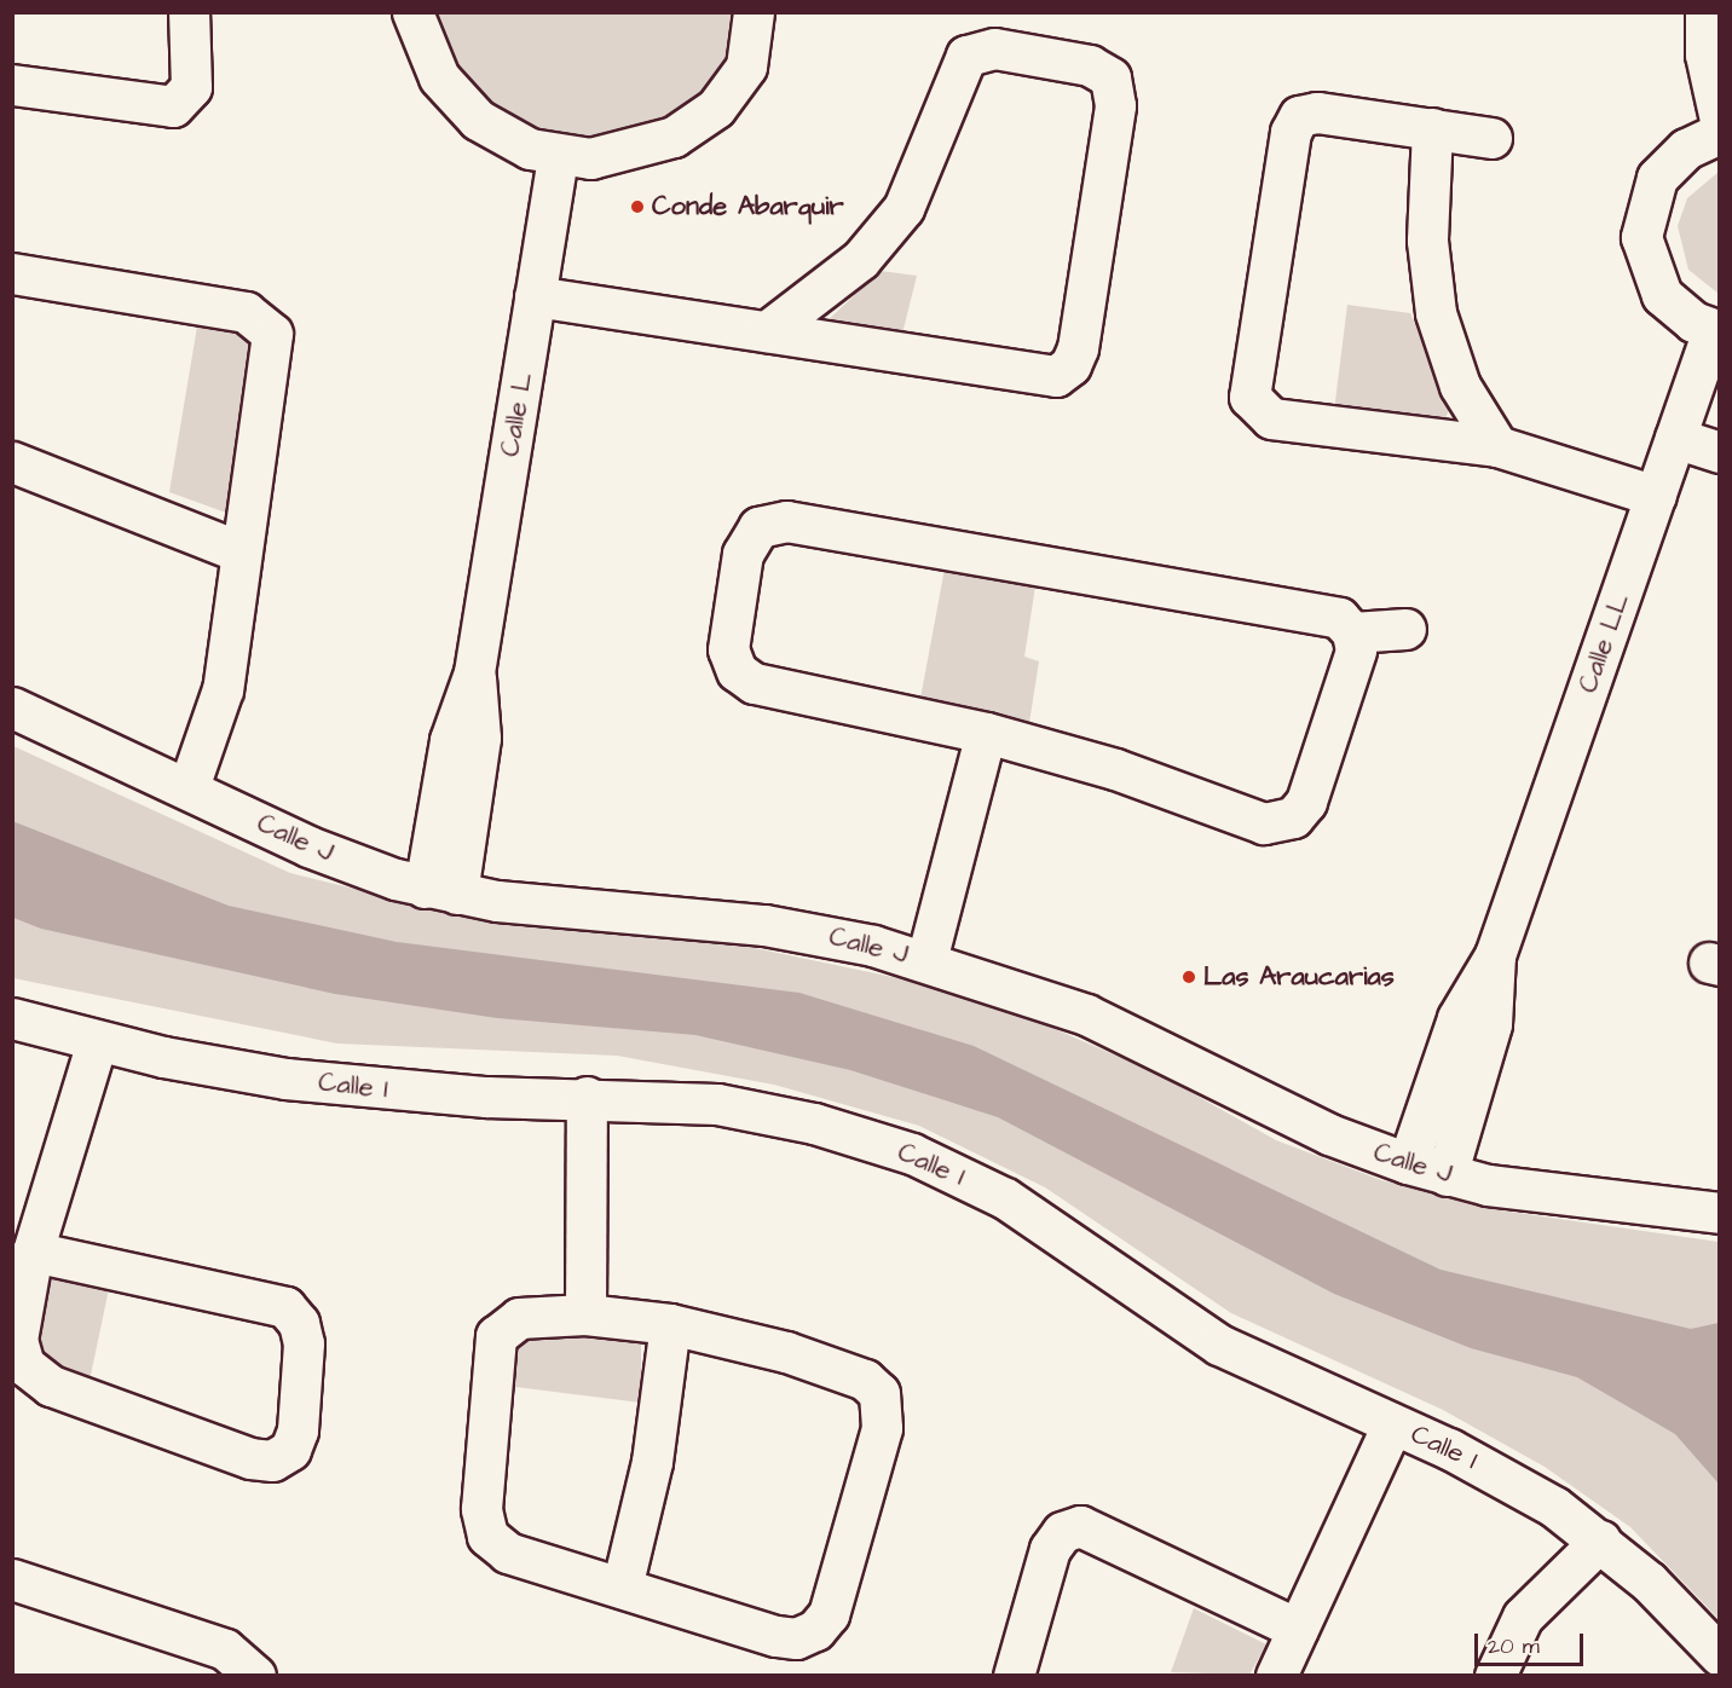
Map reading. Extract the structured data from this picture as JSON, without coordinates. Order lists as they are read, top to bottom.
{
  "streets": {
    "street": [
      "Calle L",
      "Calle LL",
      "Calle J",
      "Calle I"
    ]
  },
  "crossings": [
    ["Calle L", "Calle J"],
    ["Calle LL", "Calle J"]
  ],
  "places": ["Conde Abarquir", "Las Araucarias"],
  "scale_bar": "20 m"
}
